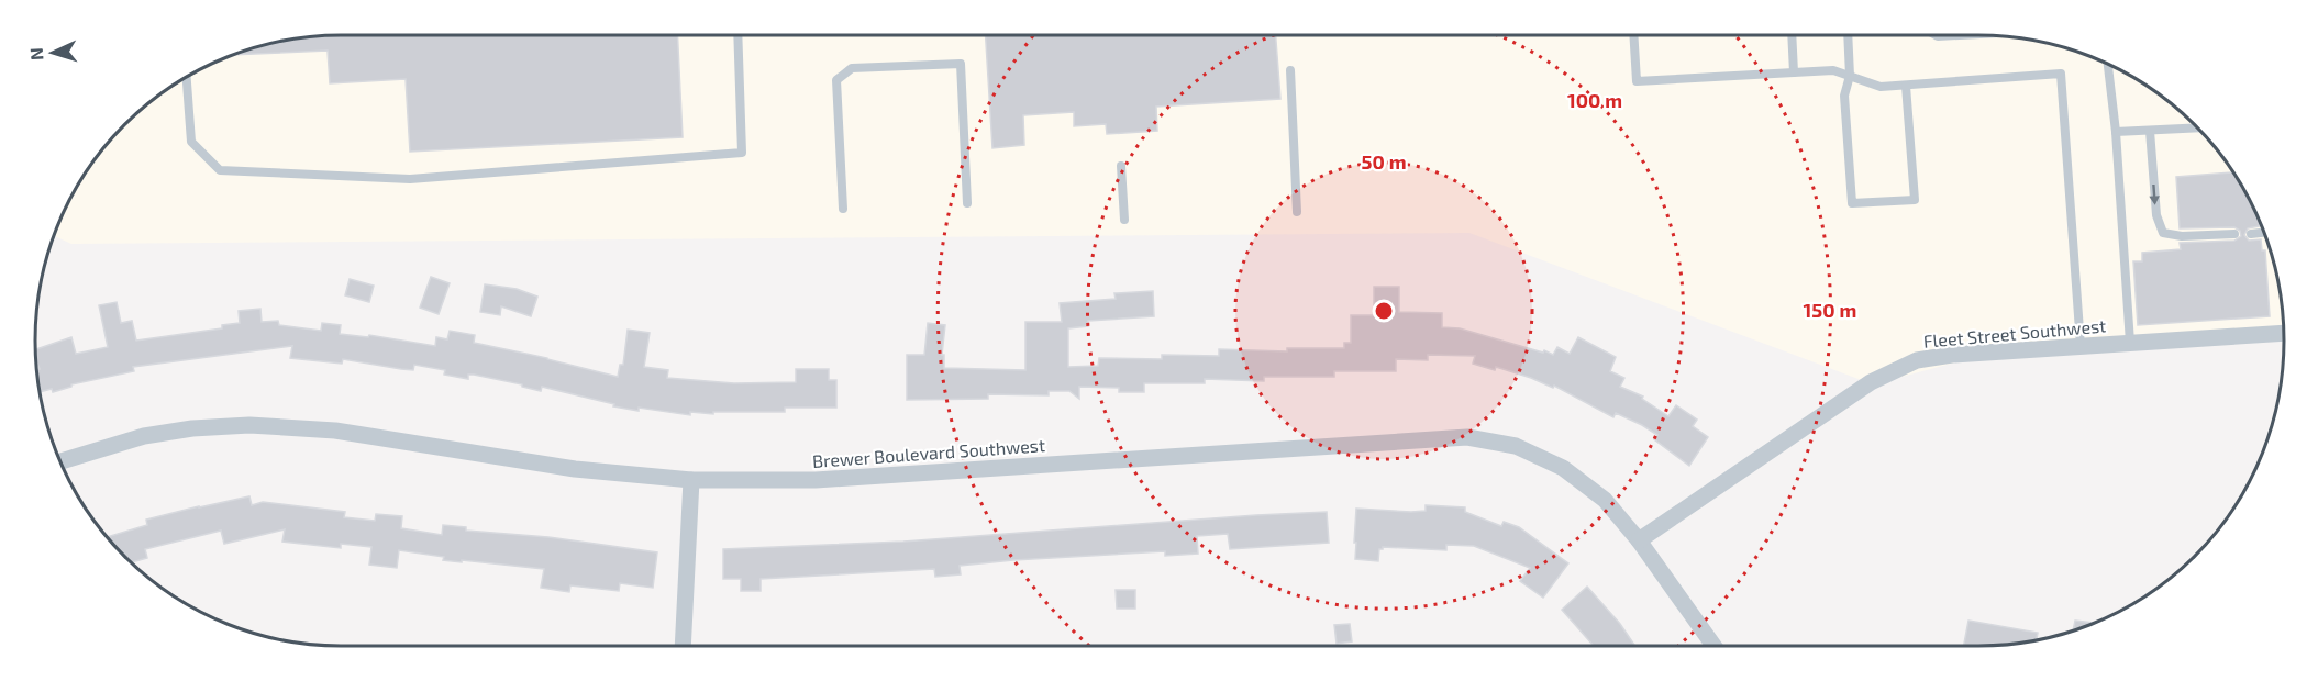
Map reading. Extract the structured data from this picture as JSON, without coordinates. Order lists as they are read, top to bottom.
{
  "streets": {
    "street": ["Fleet Street Southwest", "Brewer Boulevard Southwest"]
  },
  "crossings": [
    ["Fleet Street Southwest", "Brewer Boulevard Southwest"]
  ],
  "north": "left",
  "rings": ["100 m", "50 m", "150 m"]
}
